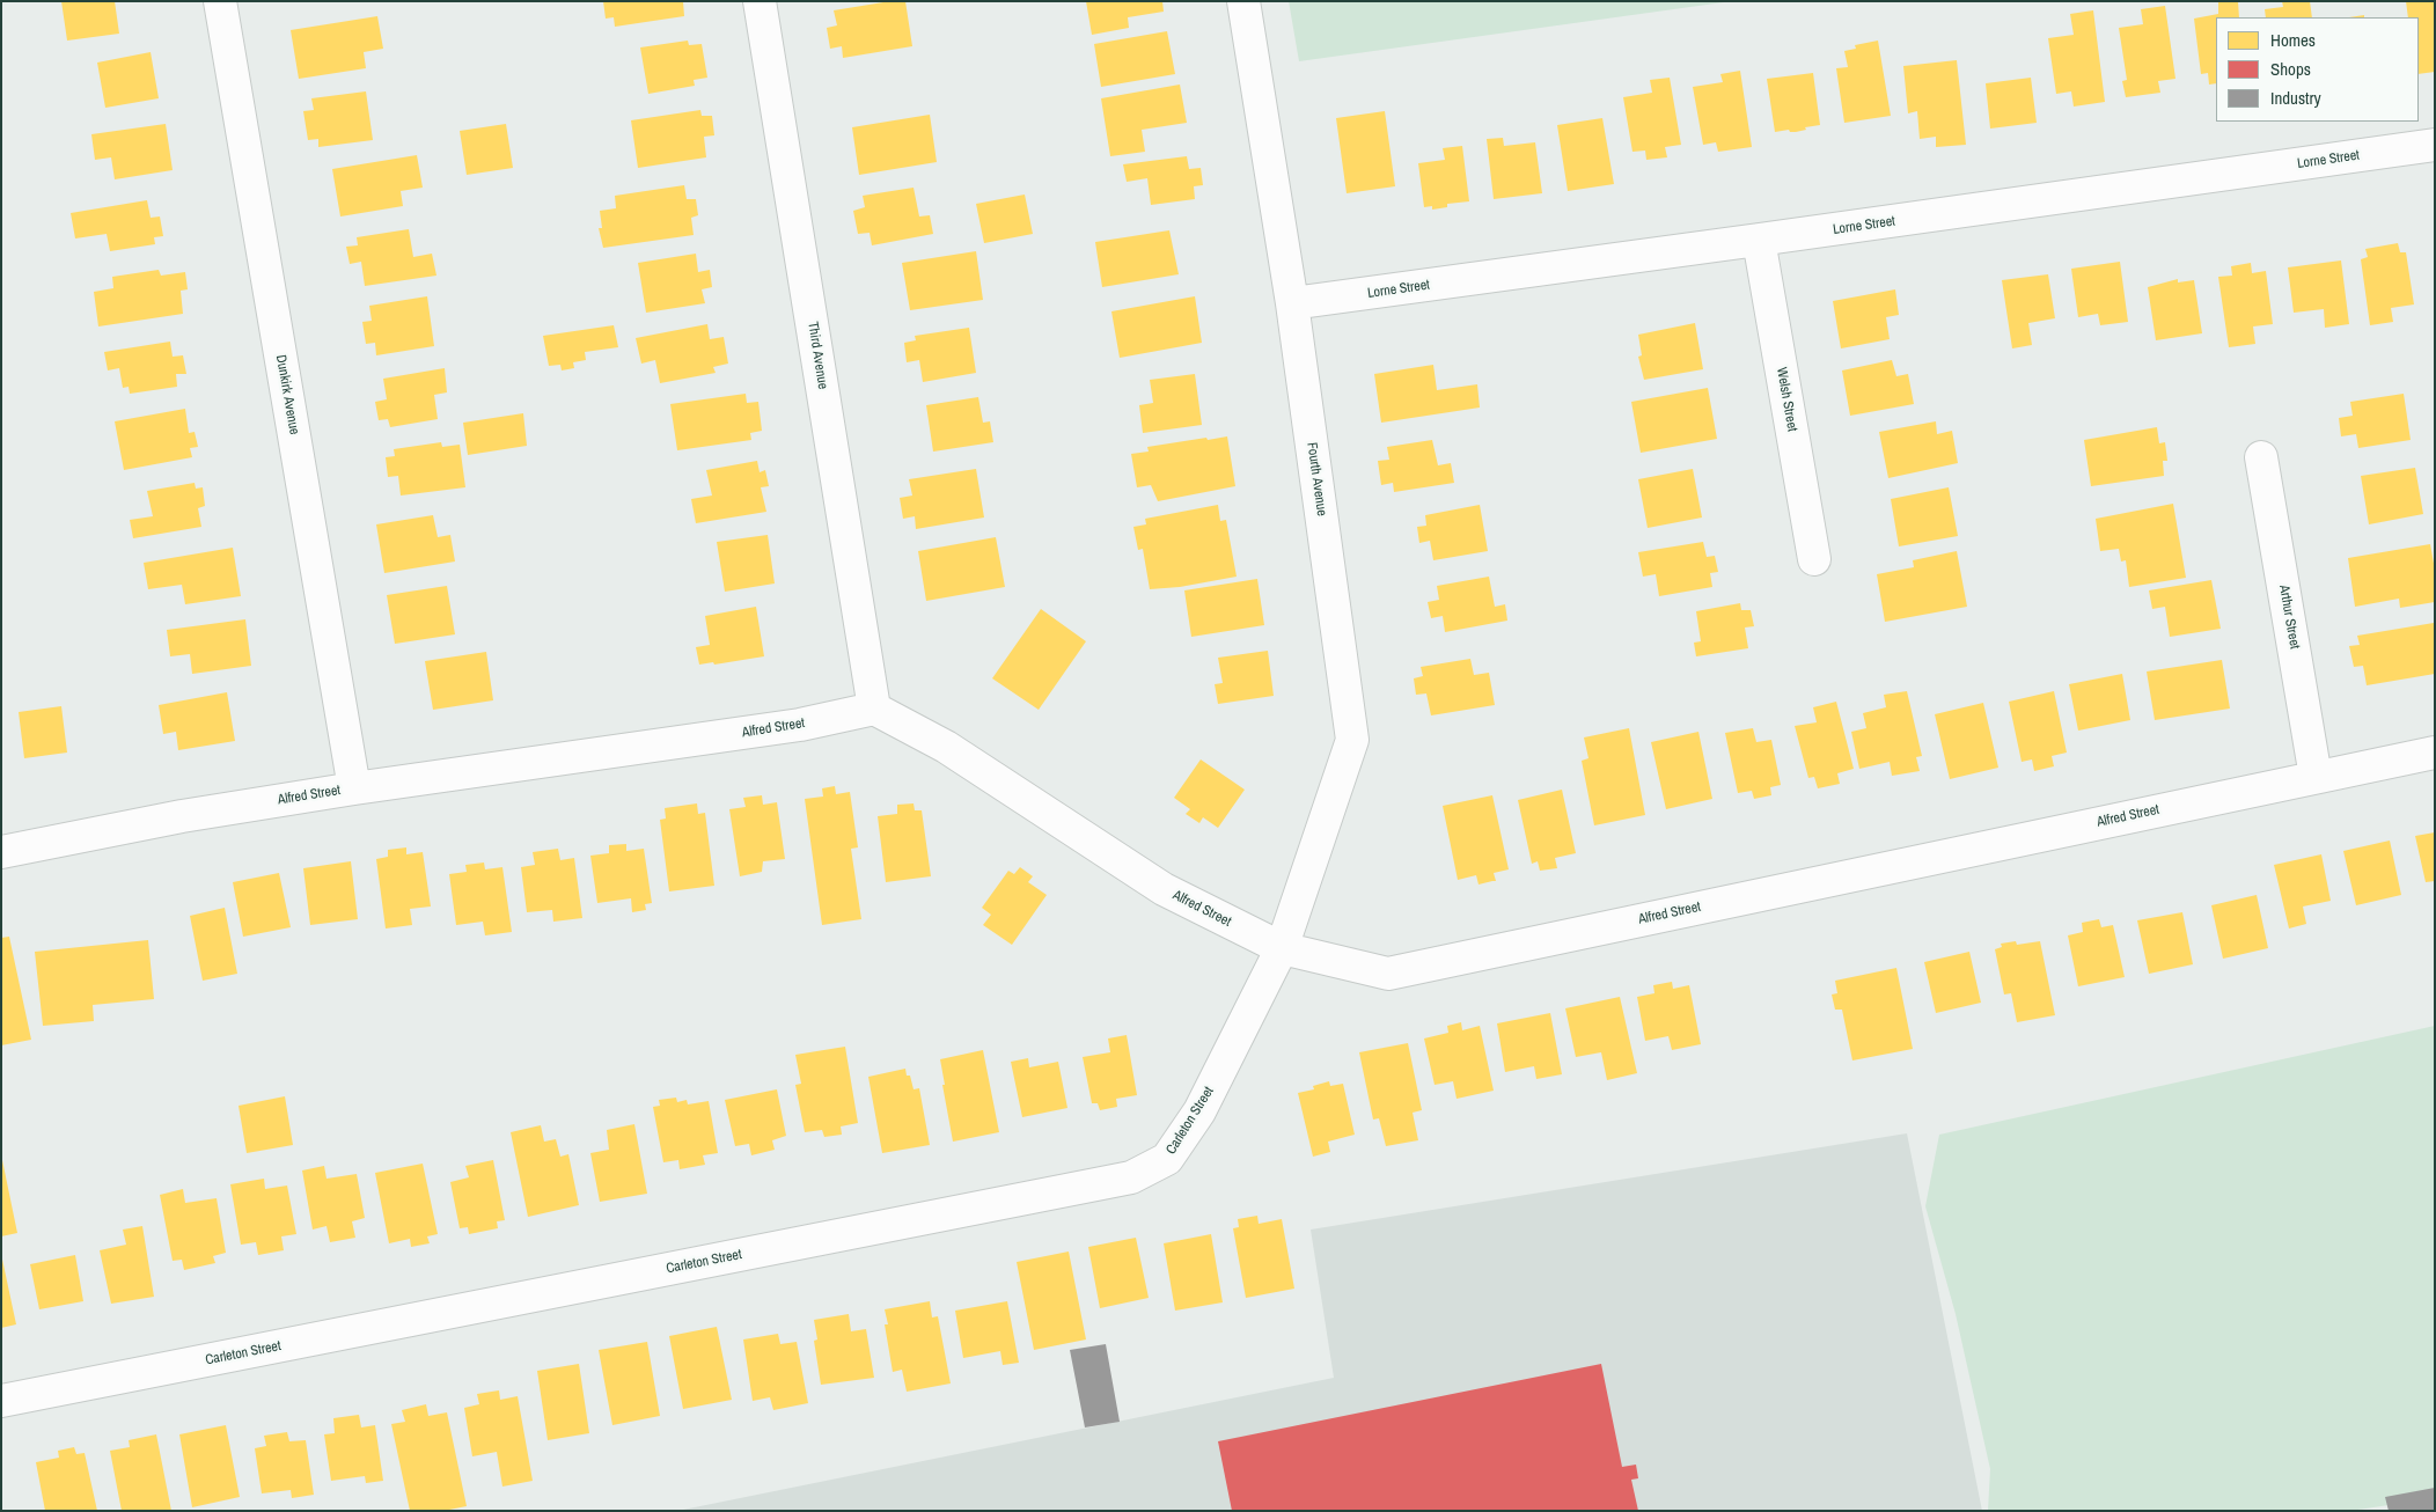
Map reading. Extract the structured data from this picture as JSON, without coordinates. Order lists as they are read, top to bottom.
{
  "streets": {
    "street": [
      "Lorne Street",
      "Third Avenue",
      "Dunkirk Avenue",
      "Welsh Street",
      "Fourth Avenue",
      "Arthur Street",
      "Alfred Street",
      "Carleton Street"
    ]
  },
  "crossings": [
    ["Lorne Street", "Welsh Street"],
    ["Lorne Street", "Fourth Avenue"],
    ["Third Avenue", "Alfred Street"],
    ["Dunkirk Avenue", "Alfred Street"],
    ["Fourth Avenue", "Alfred Street"],
    ["Fourth Avenue", "Carleton Street"],
    ["Arthur Street", "Alfred Street"],
    ["Alfred Street", "Carleton Street"]
  ],
  "legend": ["Homes", "Shops", "Industry"]
}
